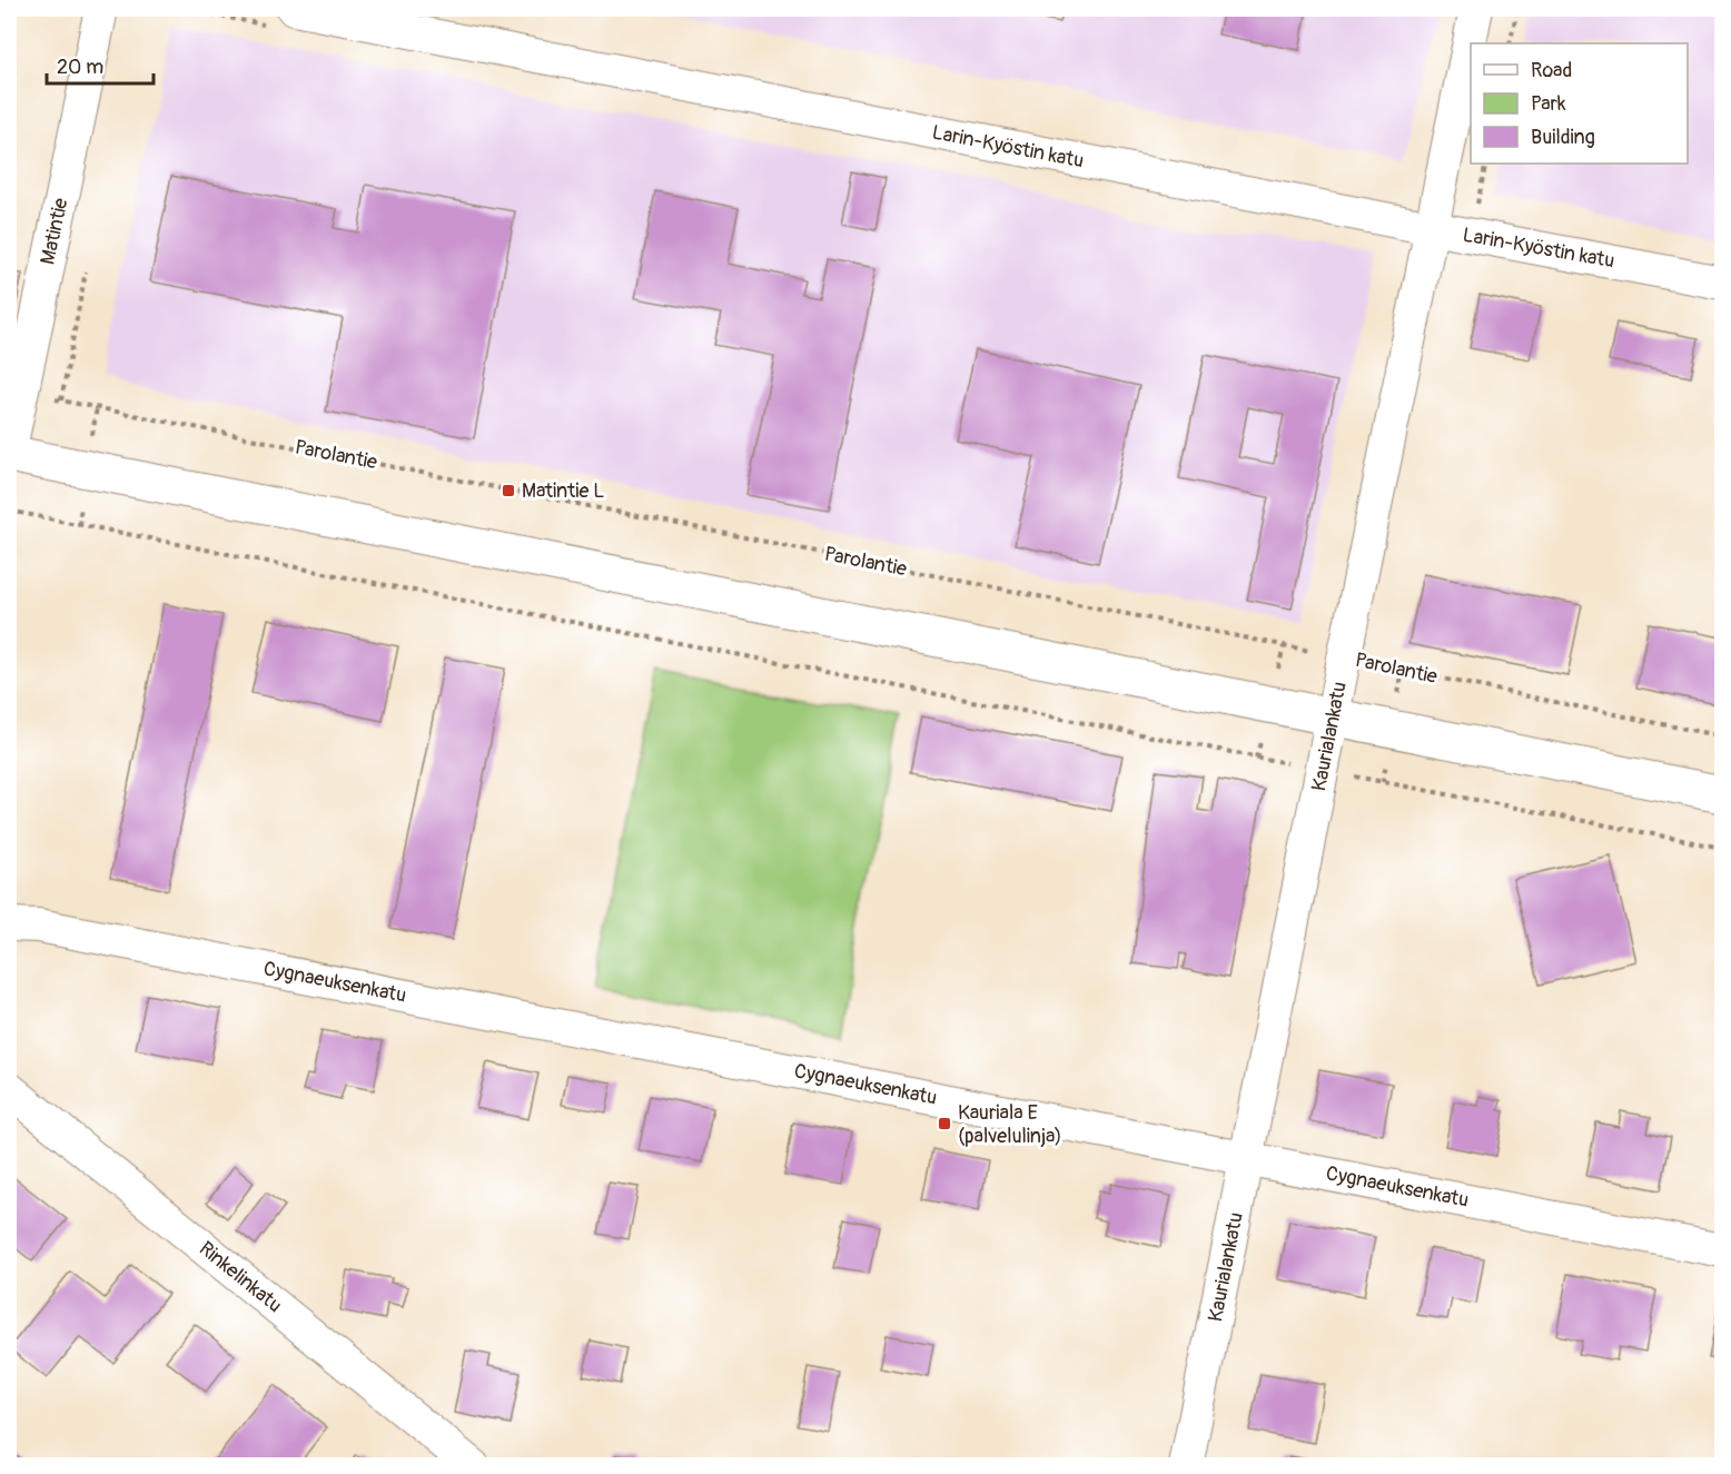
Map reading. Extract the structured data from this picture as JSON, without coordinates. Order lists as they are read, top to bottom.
{
  "streets": {
    "street": [
      "Larin-Kyöstin katu",
      "Matintie",
      "Kaurialankatu",
      "Cygnaeuksenkatu",
      "Rinkelinkatu"
    ],
    "path": ["Parolantie"]
  },
  "crossings": [
    ["Larin-Kyöstin katu", "Kaurialankatu"],
    ["Matintie", "Parolantie"],
    ["Parolantie", "Kaurialankatu"],
    ["Kaurialankatu", "Cygnaeuksenkatu"]
  ],
  "places": {
    "transit": ["Matintie L", "Kauriala E (palvelulinja)"]
  },
  "legend": ["Road", "Park", "Building"],
  "scale_bar": "20 m"
}
